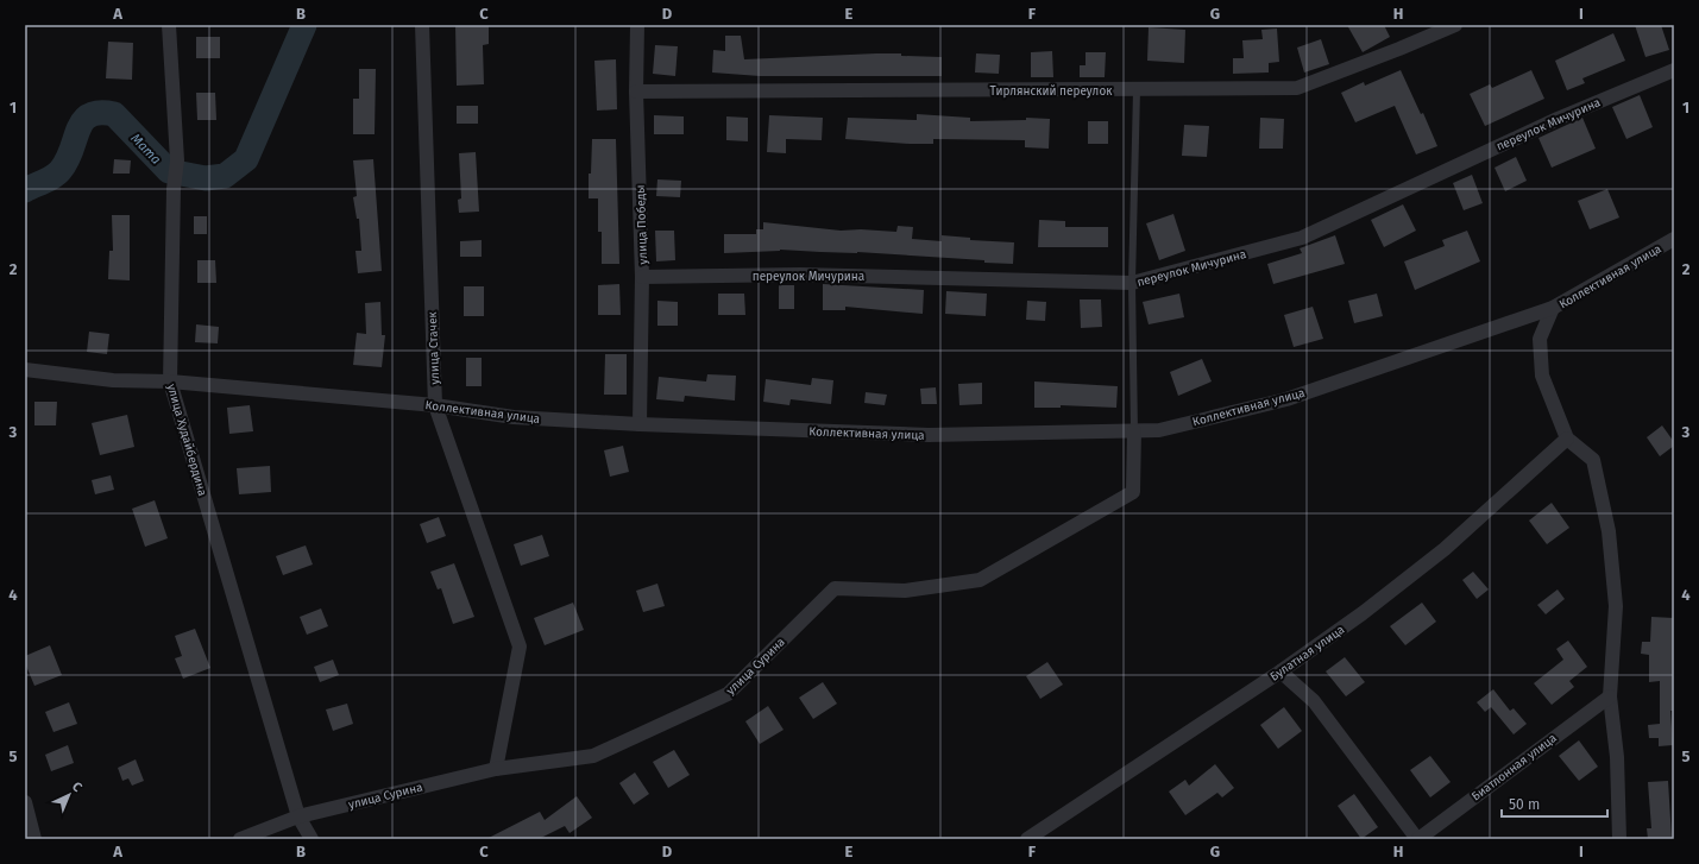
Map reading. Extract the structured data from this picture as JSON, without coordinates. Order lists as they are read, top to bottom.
{
  "streets": {
    "street": [
      "Тирлянский переулок",
      "переулок Мичурина",
      "улица Победы",
      "Коллективная улица",
      "улица Стачек",
      "улица Худайбердина",
      "Булатная улица",
      "улица Сурина",
      "Биатлонная улица"
    ]
  },
  "crossings": [
    ["Тирлянский переулок", "улица Победы"],
    ["переулок Мичурина", "улица Победы"],
    ["улица Победы", "Коллективная улица"],
    ["Коллективная улица", "улица Стачек"],
    ["Коллективная улица", "улица Худайбердина"],
    ["Коллективная улица", "улица Сурина"],
    ["улица Стачек", "улица Сурина"],
    ["улица Худайбердина", "улица Сурина"]
  ],
  "water": ["Мата"],
  "scale_bar": "50 m",
  "north": "top right",
  "grid": {
    "columns": [
      "A",
      "B",
      "C",
      "D",
      "E",
      "F",
      "G",
      "H",
      "I"
    ],
    "rows": [
      "1",
      "2",
      "3",
      "4",
      "5"
    ]
  }
}
